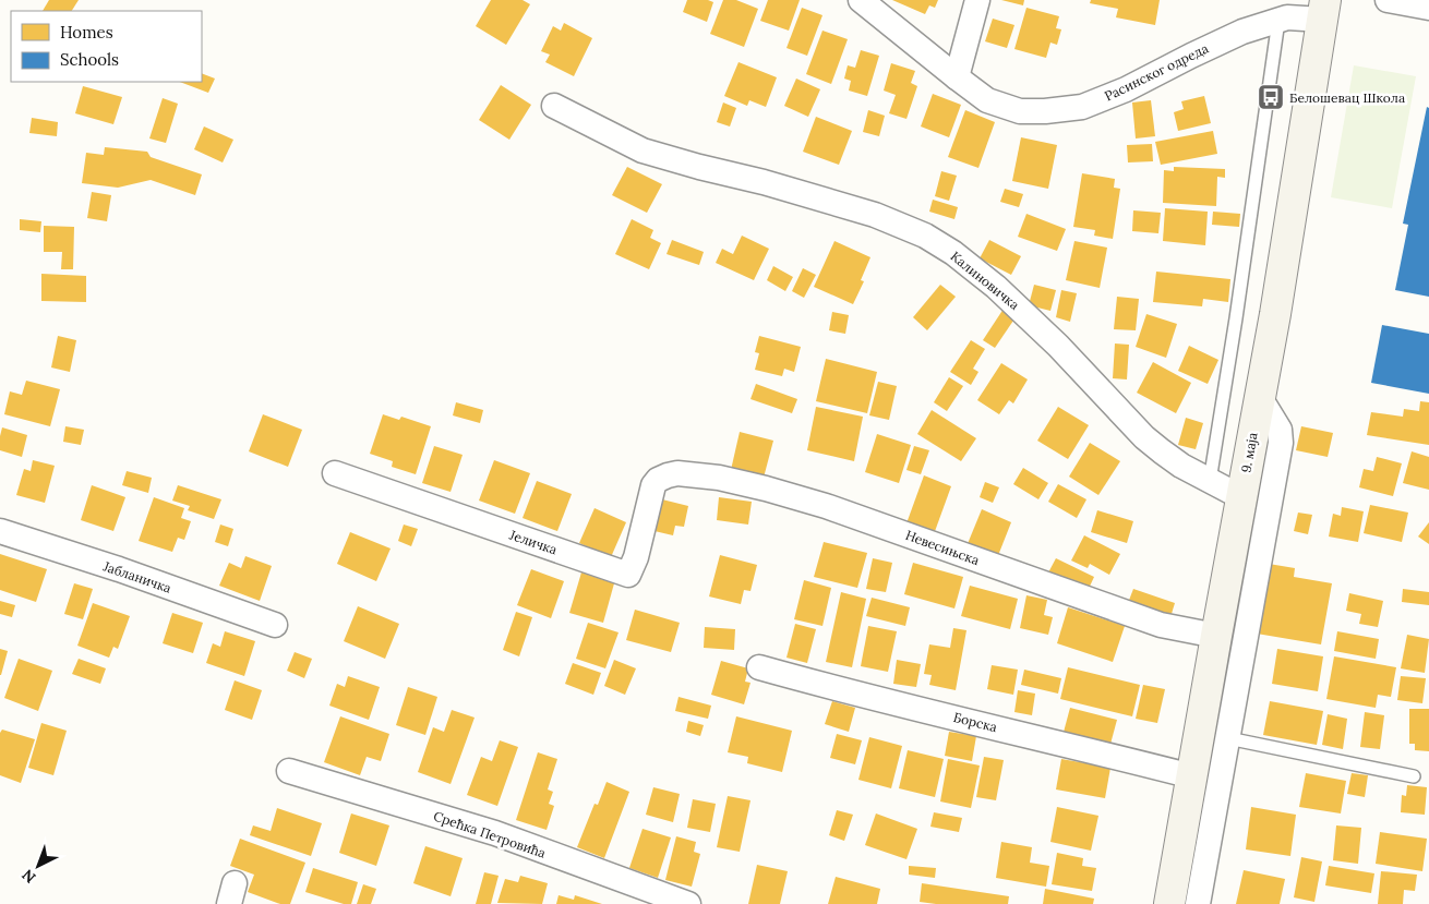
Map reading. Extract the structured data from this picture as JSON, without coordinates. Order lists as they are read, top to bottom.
{
  "streets": {
    "main road": ["9. маја"],
    "street": [
      "Расинског одреда",
      "Калиновичка",
      "Јеличка",
      "Невесињска",
      "Јабланичка",
      "Борска",
      "Срећка Петровића"
    ]
  },
  "crossings": [
    ["Расинског одреда", "9. маја"],
    ["Калиновичка", "9. маја"],
    ["9. маја", "Невесињска"],
    ["9. маја", "Борска"],
    ["Јеличка", "Невесињска"]
  ],
  "places": {
    "bus stop": ["Белошевац Школа"]
  },
  "legend": ["Homes", "Schools"],
  "north": "bottom left"
}
